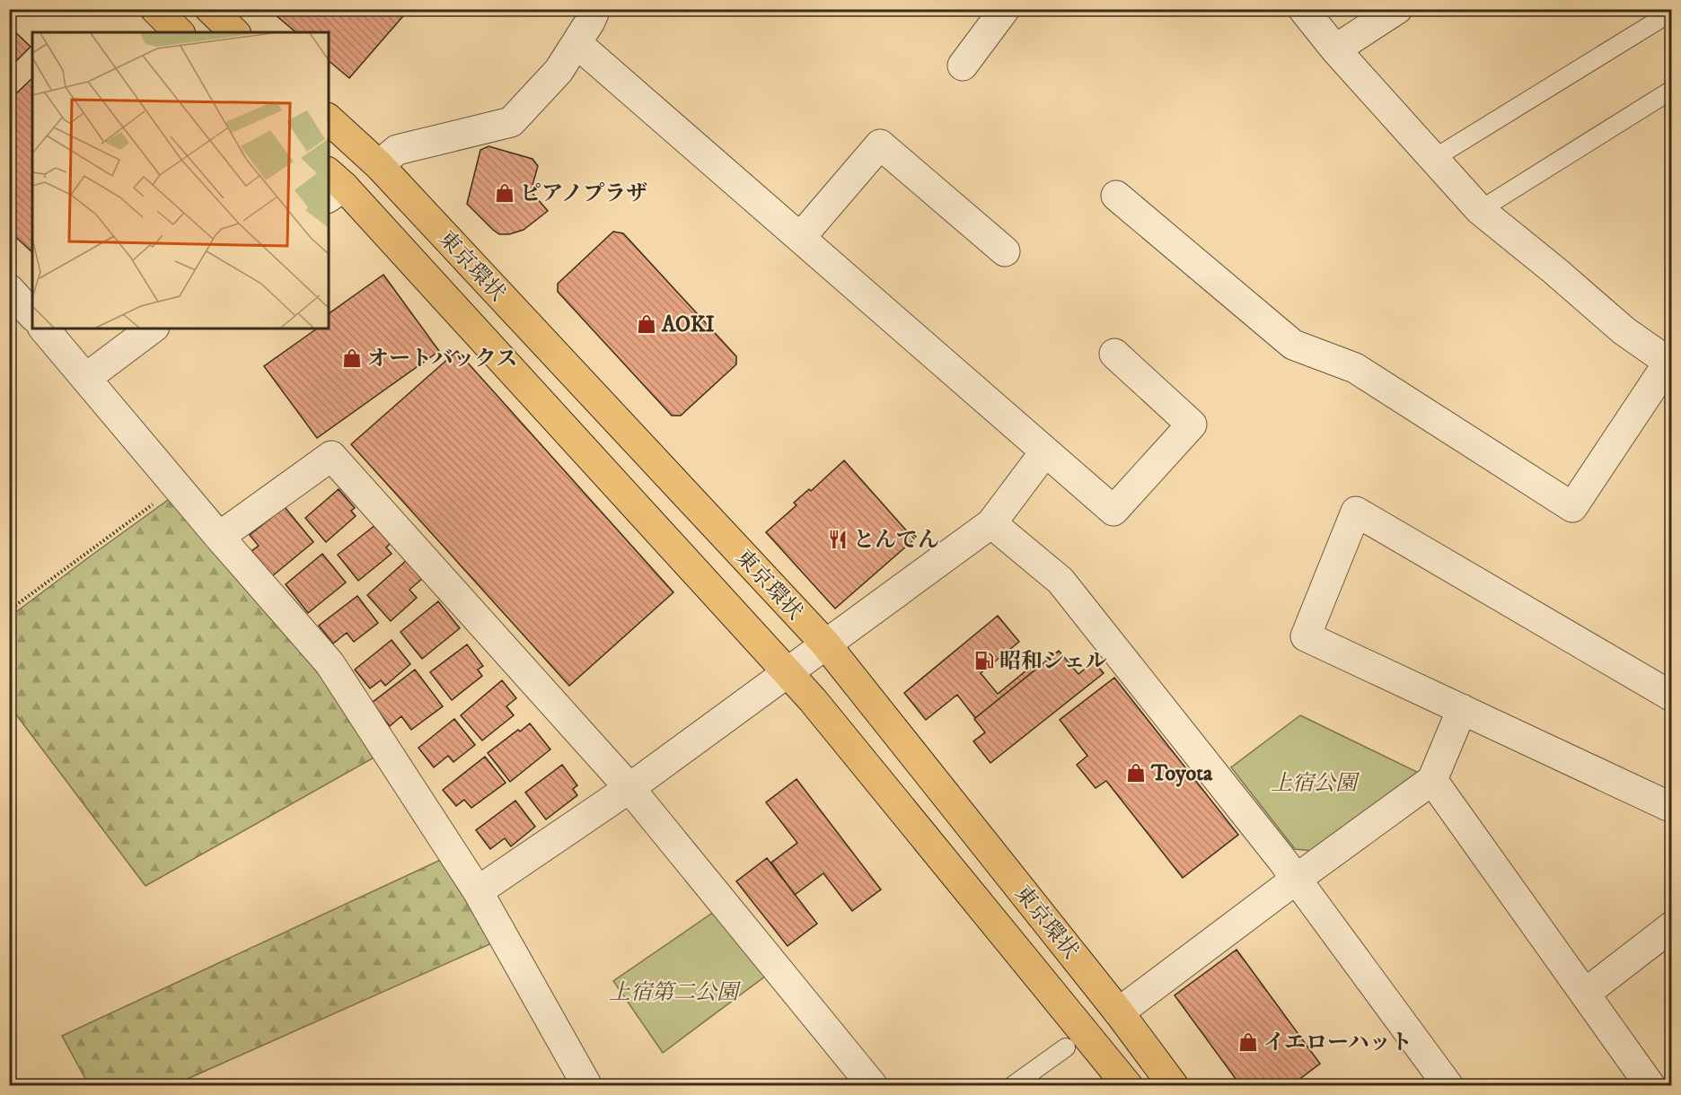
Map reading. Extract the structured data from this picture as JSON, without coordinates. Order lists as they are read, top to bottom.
{
  "streets": {
    "highway": ["東京環状"]
  },
  "parks": ["上宿公園", "上宿第二公園"],
  "places": {
    "shop": [
      "ピアノプラザ",
      "AOKI",
      "オートバックス",
      "Toyota",
      "イエローハット"
    ],
    "restaurant": ["とんでん"],
    "fuel station": ["昭和シェル"]
  }
}
